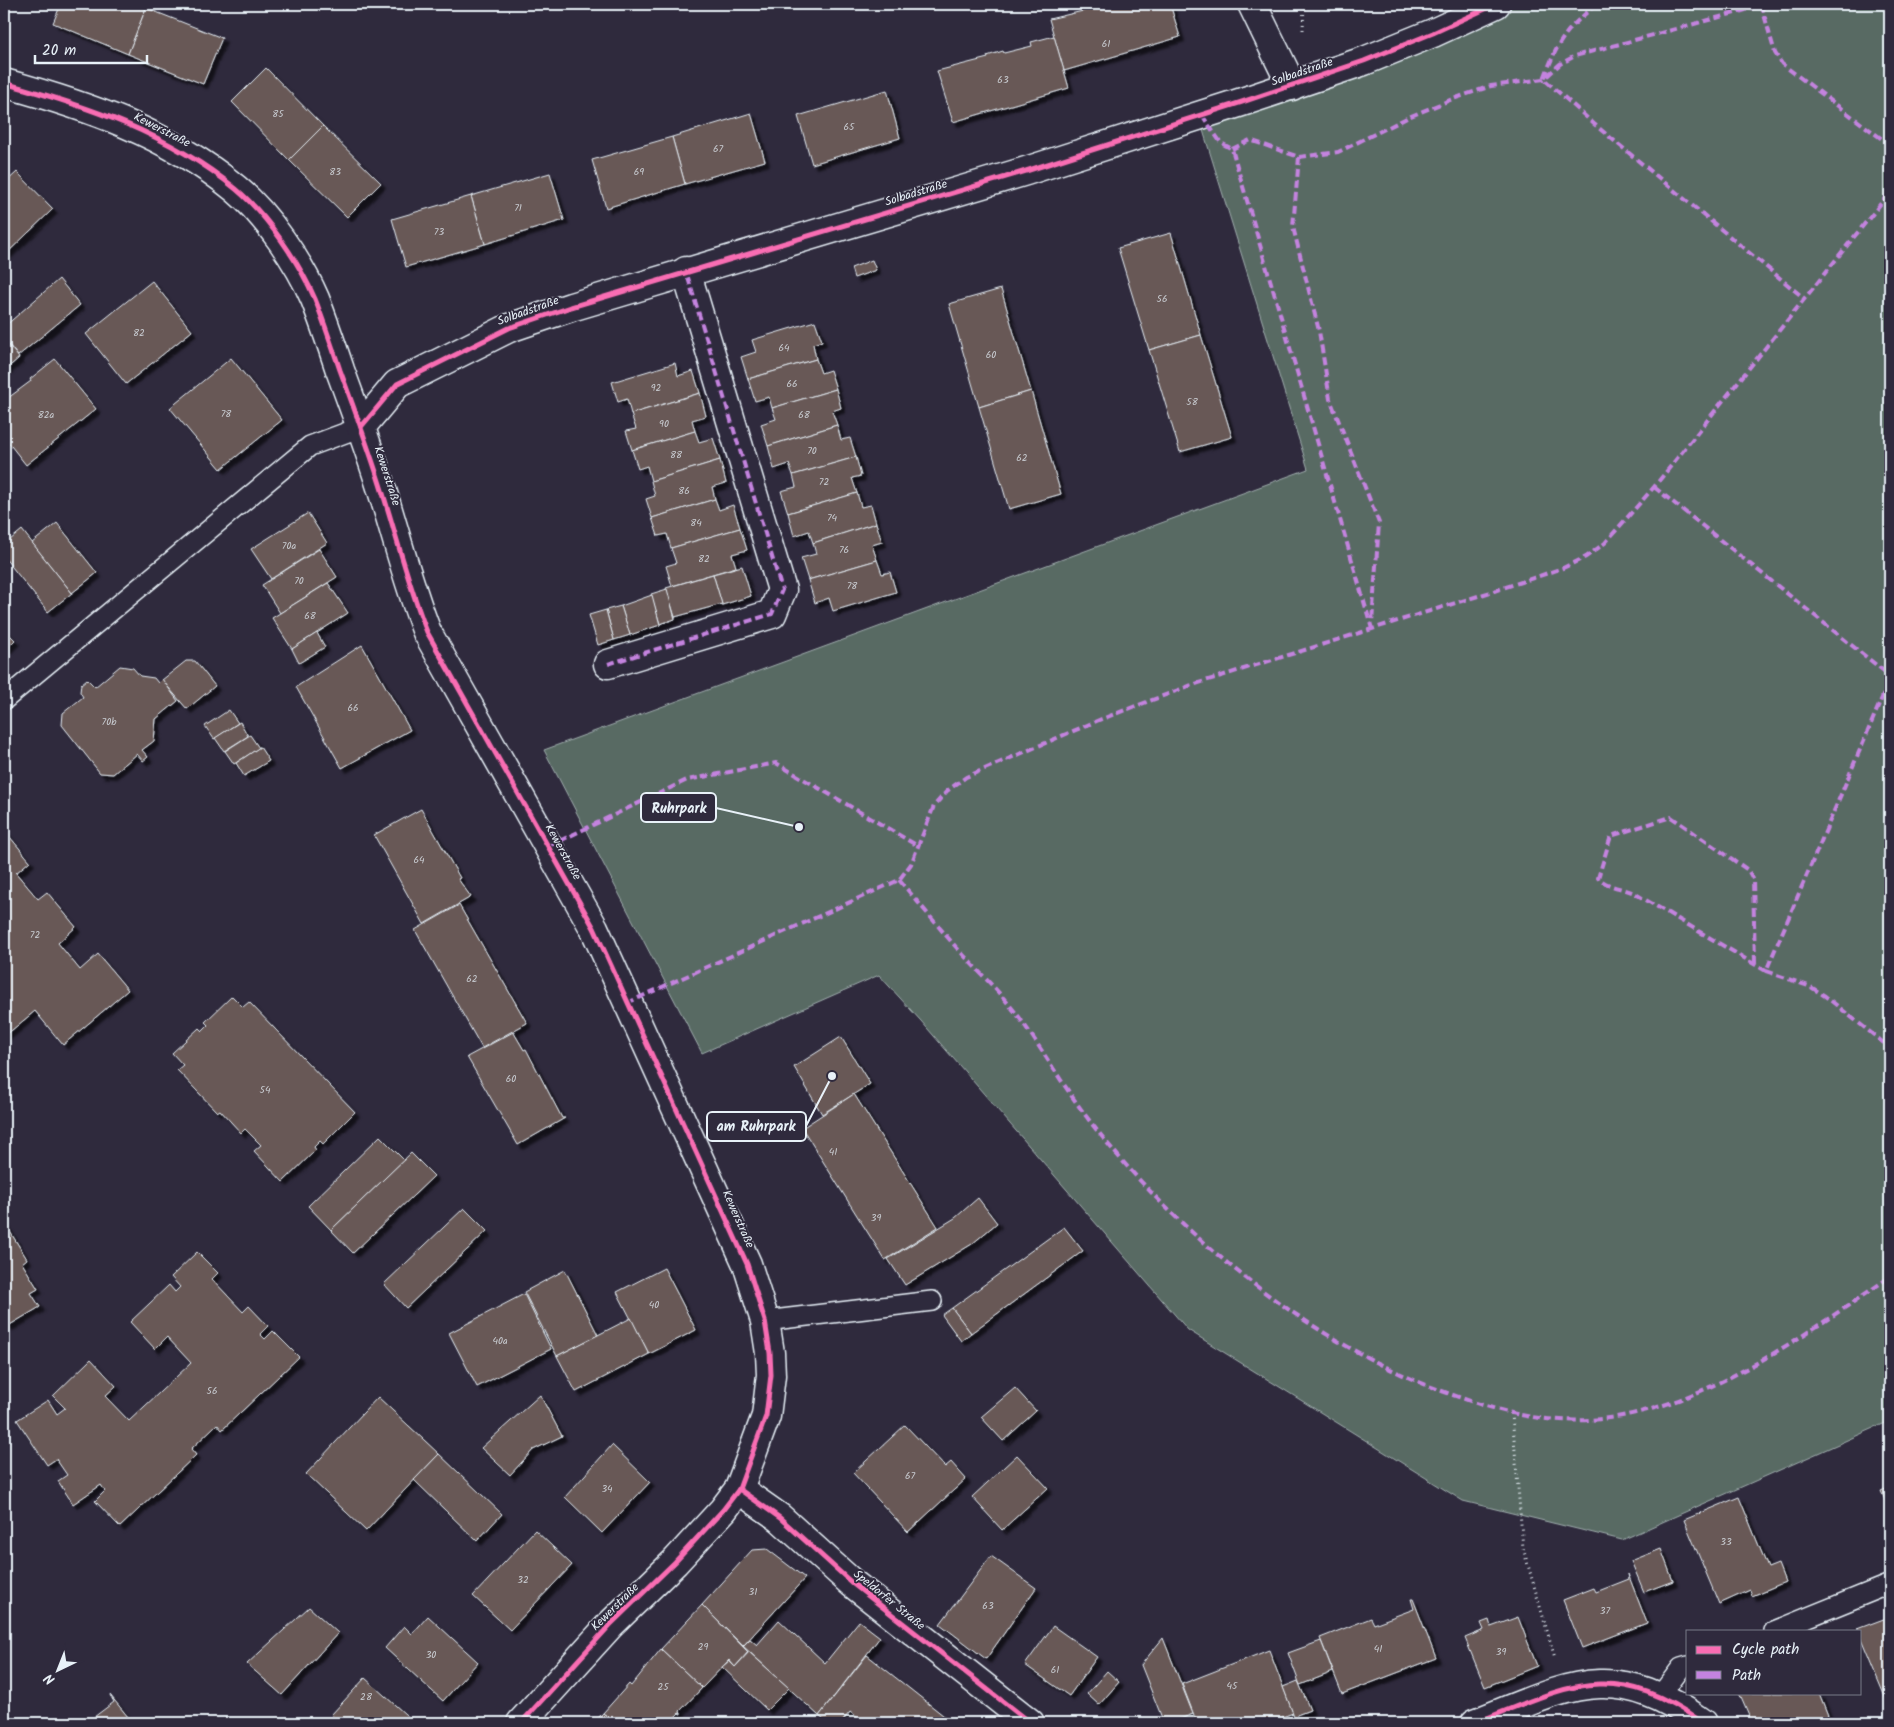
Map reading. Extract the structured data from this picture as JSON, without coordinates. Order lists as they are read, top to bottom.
{
  "streets": {
    "street": ["Solbadstraße", "Kewerstraße", "Speldorfer Straße"]
  },
  "crossings": [
    ["Solbadstraße", "Kewerstraße"],
    ["Kewerstraße", "Speldorfer Straße"]
  ],
  "places": ["Ruhrpark", "am Ruhrpark"],
  "house_numbers": [
    "61",
    "63",
    "85",
    "65",
    "67",
    "83",
    "69",
    "71",
    "73",
    "56",
    "82",
    "64",
    "60",
    "66",
    "92",
    "58",
    "78",
    "82a",
    "68",
    "90",
    "70",
    "88",
    "62",
    "72",
    "86",
    "74",
    "84",
    "70a",
    "76",
    "82",
    "70",
    "78",
    "68",
    "66",
    "70b",
    "64",
    "72",
    "62",
    "60",
    "54",
    "41",
    "39",
    "40",
    "40a",
    "56",
    "67",
    "34",
    "33",
    "32",
    "31",
    "63",
    "37",
    "29",
    "41",
    "39",
    "30",
    "61",
    "45",
    "25",
    "28"
  ],
  "legend": ["Cycle path", "Path"],
  "scale_bar": "20 m",
  "north": "bottom left"
}
